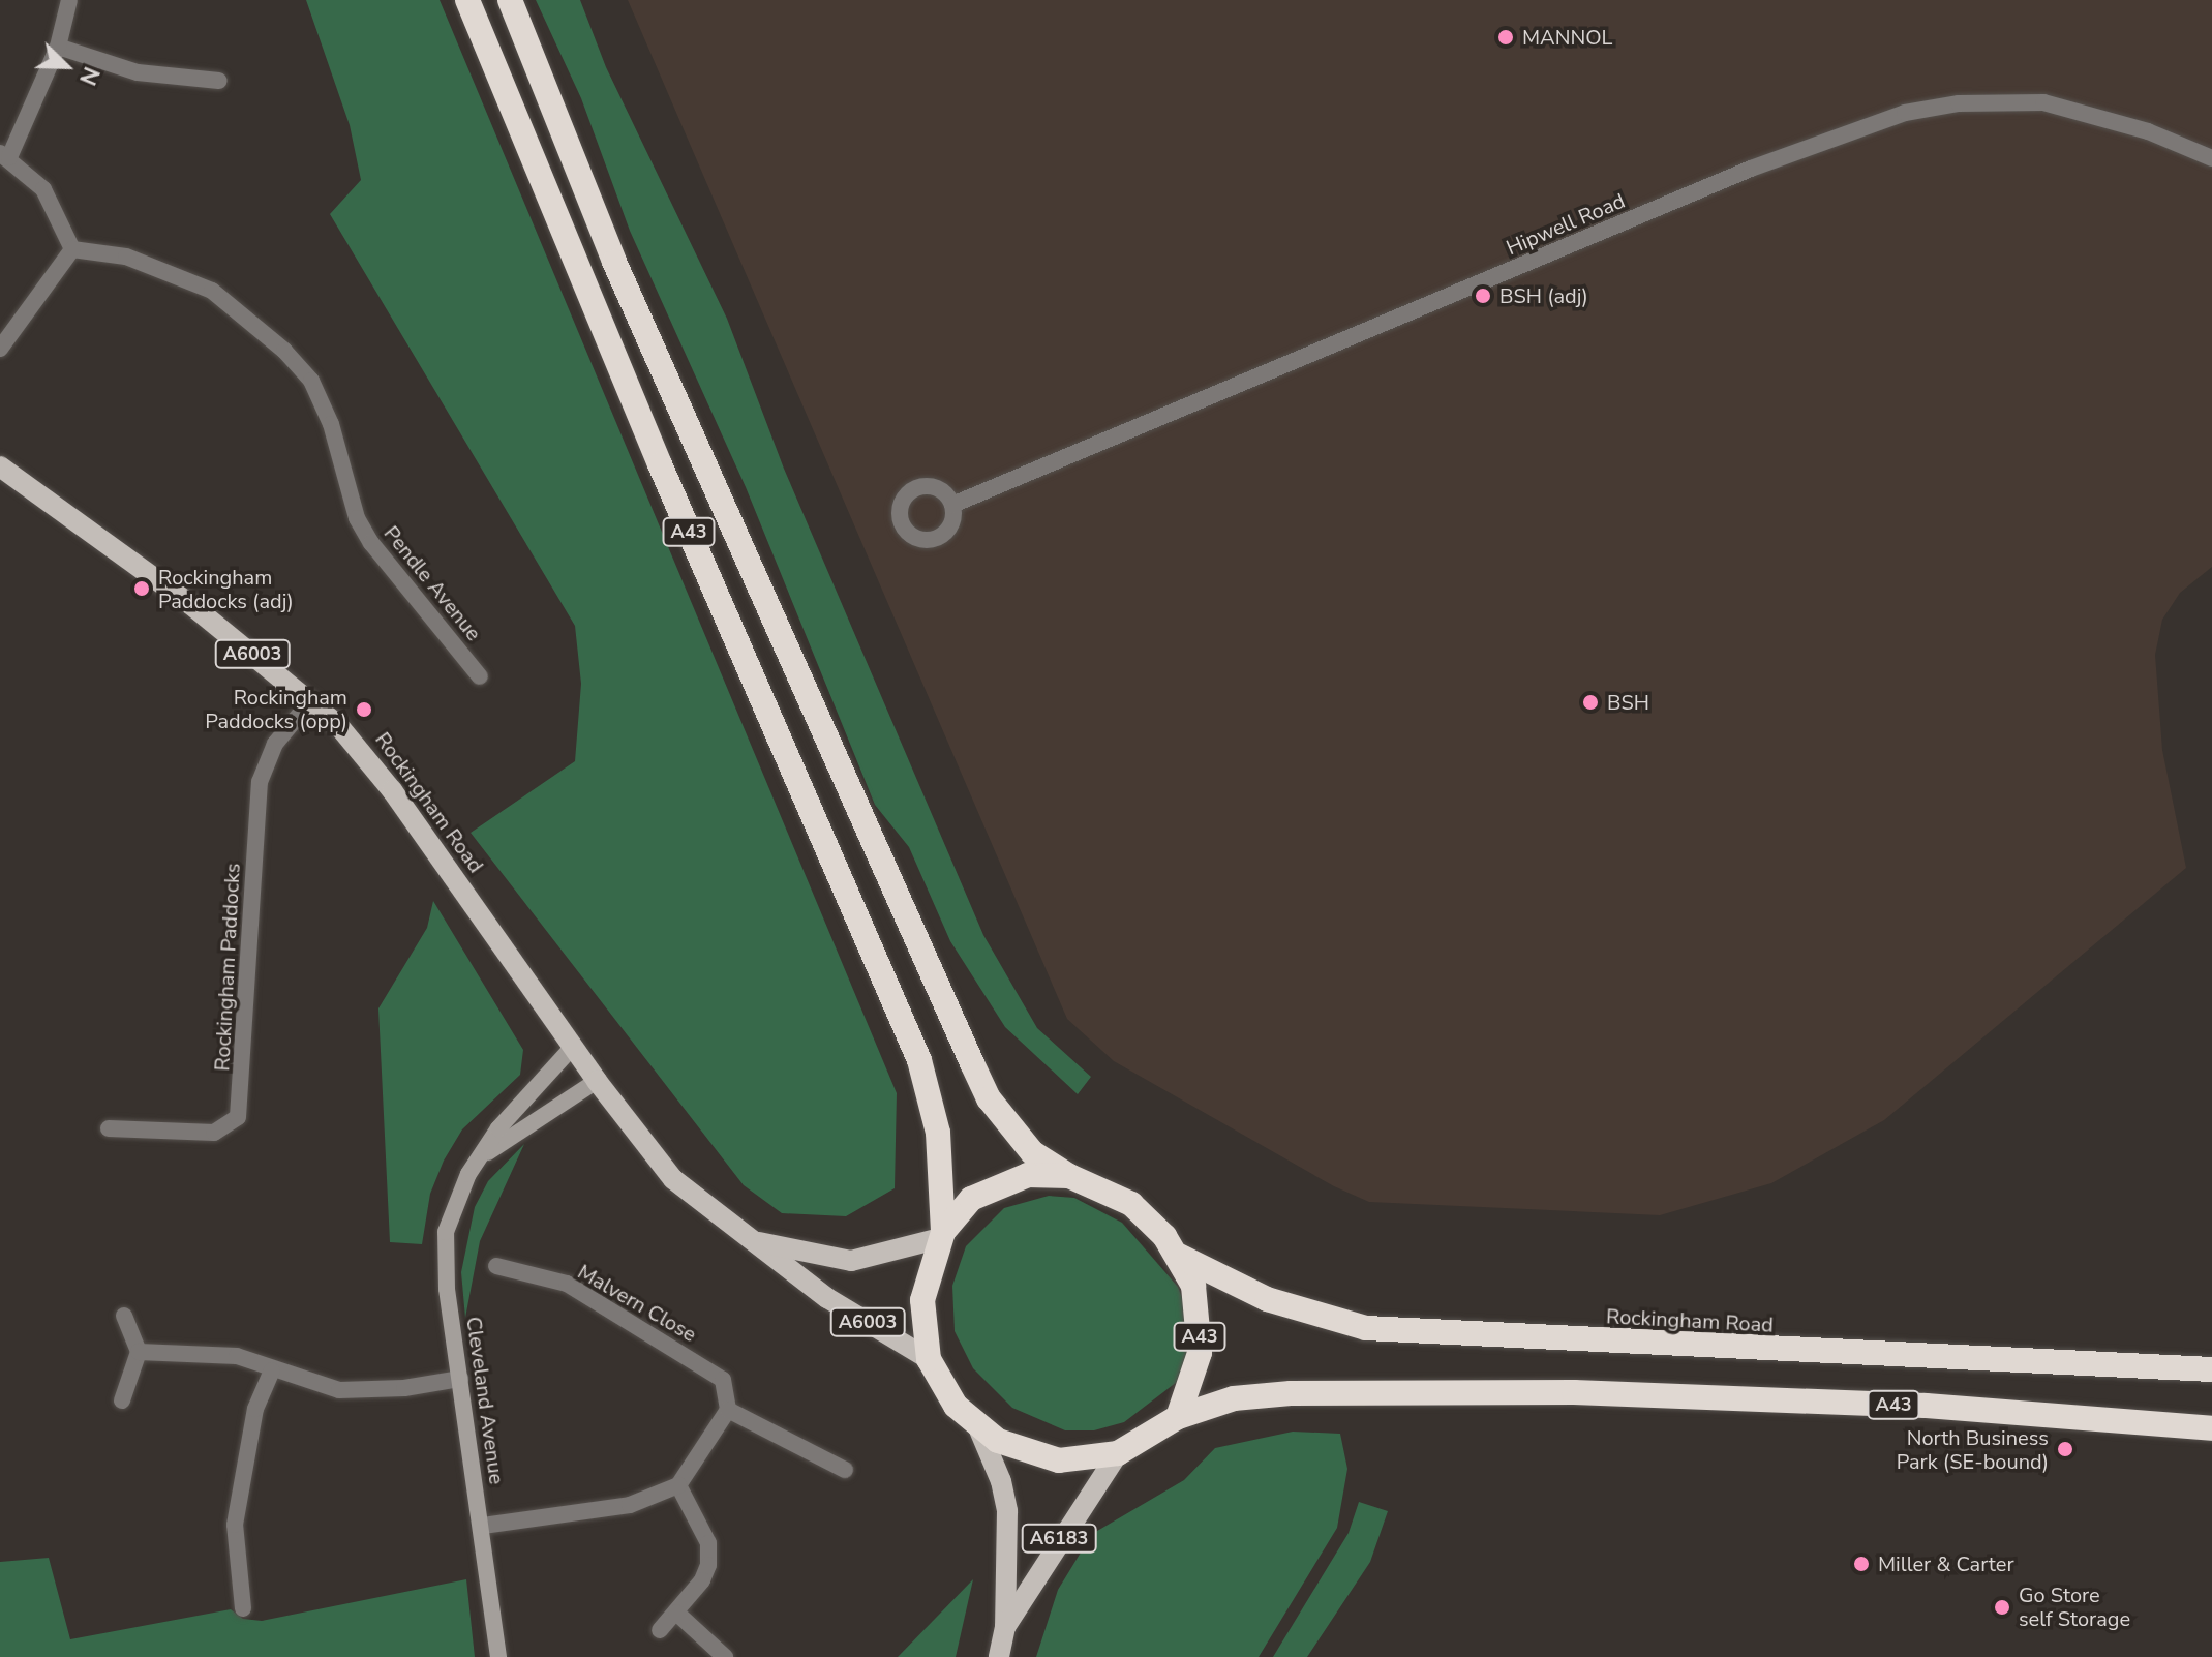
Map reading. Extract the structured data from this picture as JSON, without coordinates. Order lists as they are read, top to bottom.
{
  "streets": {
    "highway": ["A43", "Rockingham Road"],
    "main road": ["A6003", "A6183"],
    "street": [
      "Hipwell Road",
      "Pendle Avenue",
      "Rockingham Paddocks",
      "Malvern Close",
      "Cleveland Avenue"
    ]
  },
  "crossings": [
    ["A43", "Rockingham Road"],
    ["A43", "A6183"],
    ["Rockingham Road", "Rockingham Paddocks"],
    ["Rockingham Road", "Cleveland Avenue"],
    ["Rockingham Road", "A6183"]
  ],
  "places": [
    "MANNOL",
    "BSH (adj)",
    "Rockingham Paddocks (adj)",
    "BSH",
    "Rockingham Paddocks (opp)",
    "North Business Park (SE-bound)",
    "Miller & Carter",
    "Go Store self Storage"
  ],
  "north": "bottom right"
}
